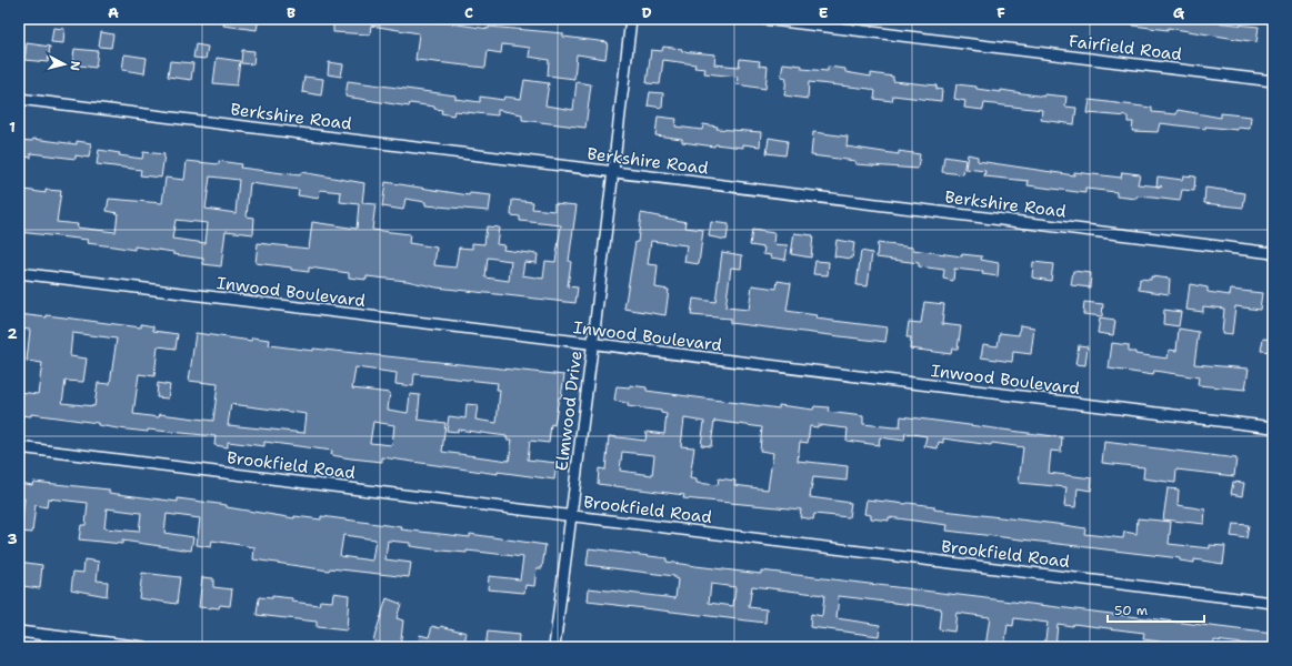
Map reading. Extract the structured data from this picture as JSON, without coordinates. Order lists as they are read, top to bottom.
{
  "streets": {
    "street": [
      "Fairfield Road",
      "Berkshire Road",
      "Inwood Boulevard",
      "Elmwood Drive",
      "Brookfield Road"
    ]
  },
  "crossings": [
    ["Berkshire Road", "Elmwood Drive"],
    ["Inwood Boulevard", "Elmwood Drive"],
    ["Elmwood Drive", "Brookfield Road"]
  ],
  "scale_bar": "50 m",
  "north": "right",
  "grid": {
    "columns": [
      "A",
      "B",
      "C",
      "D",
      "E",
      "F",
      "G"
    ],
    "rows": ["1", "2", "3"]
  }
}
